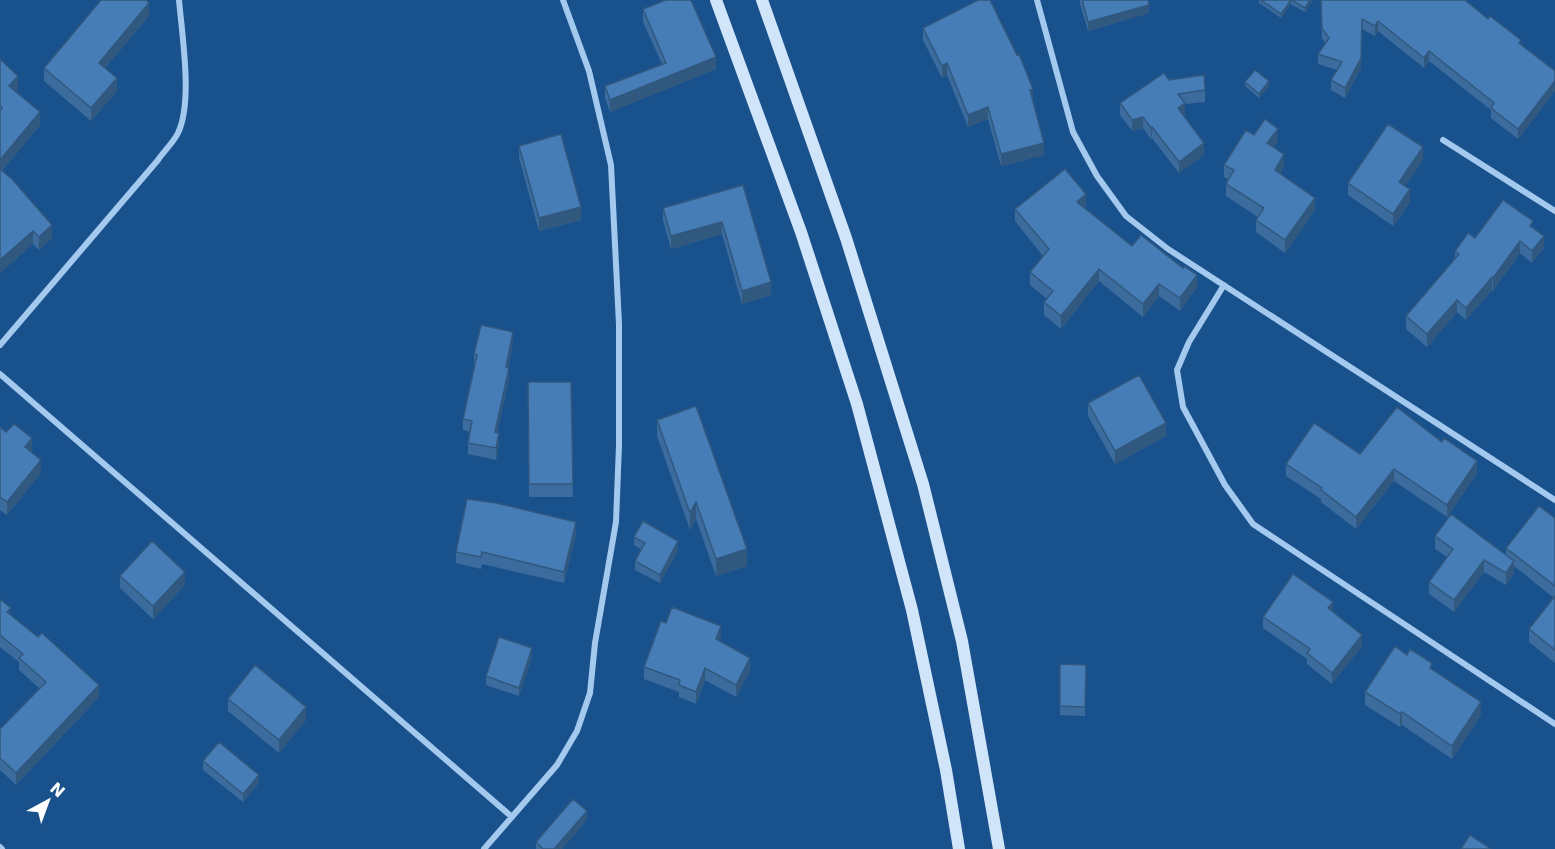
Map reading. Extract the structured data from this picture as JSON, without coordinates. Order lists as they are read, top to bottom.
{
  "north": "top right"
}
